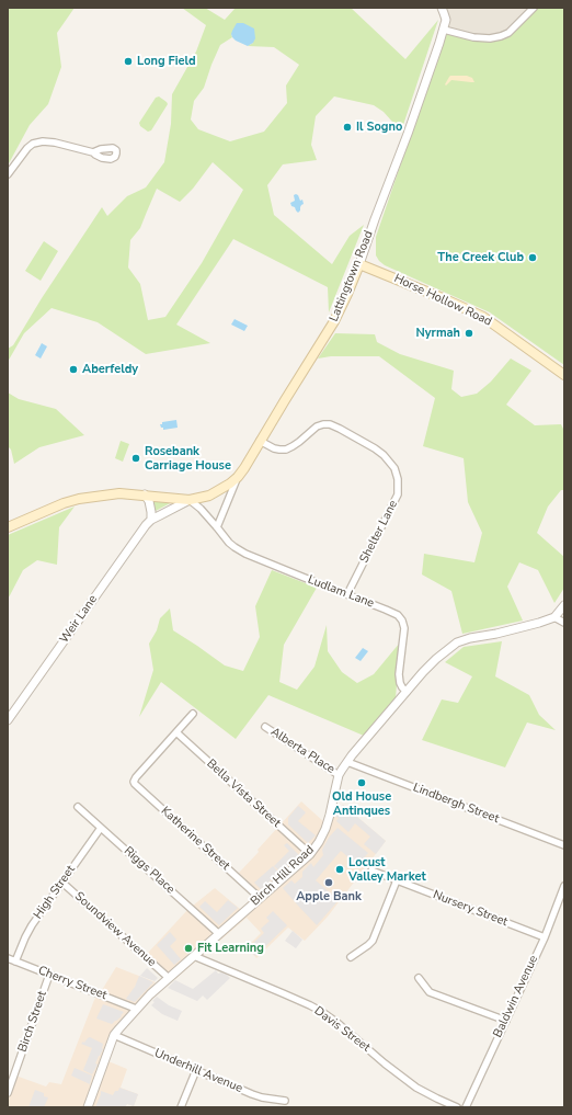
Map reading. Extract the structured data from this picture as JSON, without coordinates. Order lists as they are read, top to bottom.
{
  "streets": {
    "main road": ["Lattingtown Road", "Horse Hollow Road"],
    "street": [
      "Shelter Lane",
      "Ludlam Lane",
      "Weir Lane",
      "Alberta Place",
      "Bella Vista Street",
      "Lindbergh Street",
      "Katherine Street",
      "Riggs Place",
      "Birch Hill Road",
      "High Street",
      "Nursery Street",
      "Soundview Avenue",
      "Cherry Street",
      "Baldwin Avenue",
      "Birch Street",
      "Davis Street",
      "Underhill Avenue"
    ]
  },
  "crossings": [
    ["Lattingtown Road", "Horse Hollow Road"],
    ["Lattingtown Road", "Shelter Lane"],
    ["Lattingtown Road", "Ludlam Lane"],
    ["Lattingtown Road", "Weir Lane"],
    ["Shelter Lane", "Ludlam Lane"],
    ["Ludlam Lane", "Weir Lane"],
    ["Ludlam Lane", "Birch Hill Road"],
    ["Alberta Place", "Birch Hill Road"],
    ["Bella Vista Street", "Katherine Street"],
    ["Bella Vista Street", "Birch Hill Road"],
    ["Lindbergh Street", "Birch Hill Road"],
    ["Katherine Street", "Birch Hill Road"],
    ["Riggs Place", "Birch Hill Road"],
    ["Riggs Place", "High Street"],
    ["Birch Hill Road", "Soundview Avenue"],
    ["Birch Hill Road", "Cherry Street"],
    ["Birch Hill Road", "Davis Street"],
    ["Birch Hill Road", "Underhill Avenue"],
    ["High Street", "Soundview Avenue"],
    ["High Street", "Cherry Street"],
    ["Nursery Street", "Baldwin Avenue"],
    ["Cherry Street", "Birch Street"]
  ],
  "places": [
    "Long Field",
    "Il Sogno",
    "The Creek Club",
    "Nyrmah",
    "Aberfeldy",
    "Rosebank Carriage House",
    "Old House Antinques",
    "Locust Valley Market",
    "Apple Bank",
    "Fit Learning"
  ]
}
